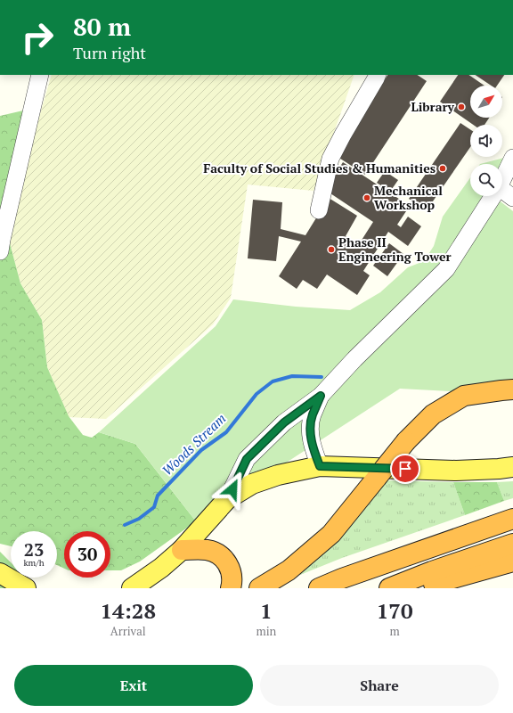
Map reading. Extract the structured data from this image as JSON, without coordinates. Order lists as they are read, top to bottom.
{
  "water": ["Woods Stream"],
  "places": [
    "Library",
    "Faculty of Social Studies & Humanities",
    "Mechanical Workshop",
    "Phase II Engineering Tower"
  ],
  "north": "top right",
  "page": {
    "turn": ["80 m", "Turn right"],
    "speed": "23 km/h",
    "limit": "30",
    "eta": [
      "14:28",
      "Arrival",
      "1",
      "min",
      "170",
      "m"
    ],
    "buttons": ["Exit", "Share"]
  }
}
